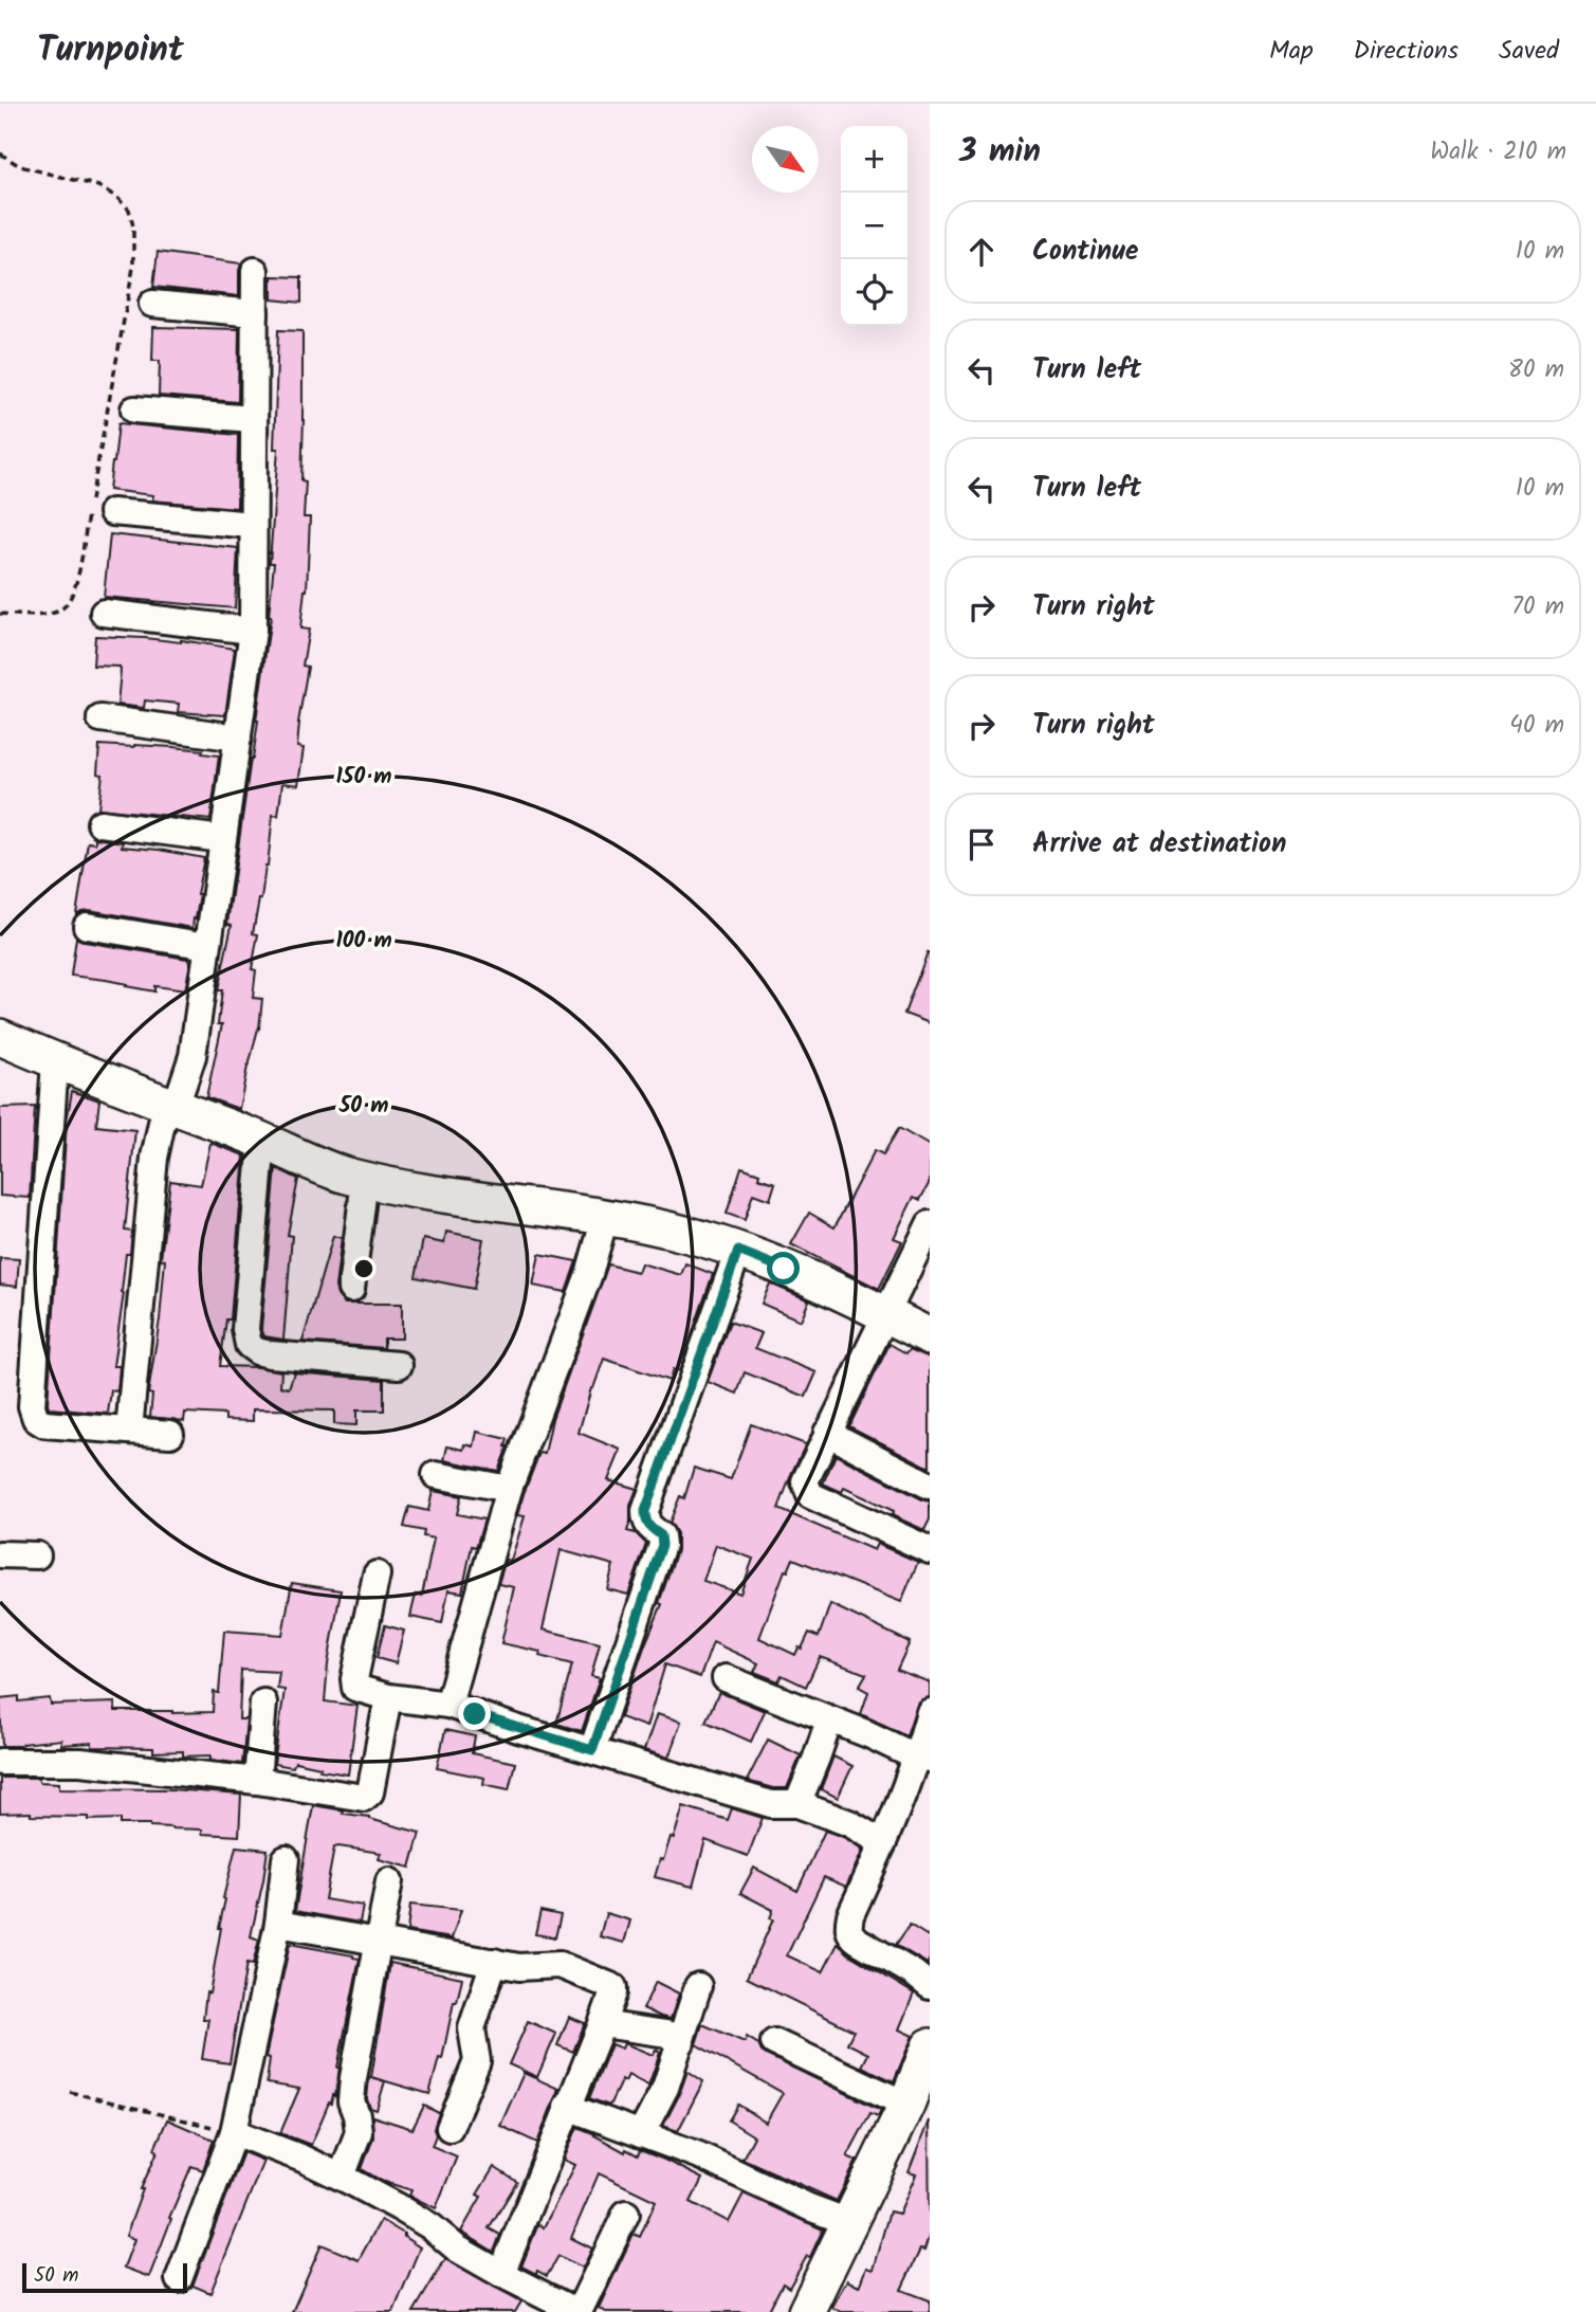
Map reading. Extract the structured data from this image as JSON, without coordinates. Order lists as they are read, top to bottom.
{
  "scale_bar": "50 m",
  "north": "bottom right",
  "page": {
    "header": "Turnpoint",
    "nav": ["Map", "Directions", "Saved"],
    "heading": ["3 min", "Walk · 210 m"],
    "map_buttons": ["+", "−"],
    "list": [
      ["Continue", "10 m"],
      ["Turn left", "80 m"],
      ["Turn left", "10 m"],
      ["Turn right", "70 m"],
      ["Turn right", "40 m"],
      "Arrive at destination"
    ],
    "scale": "50 m"
  },
  "rings": ["150 m", "100 m", "50 m"]
}
